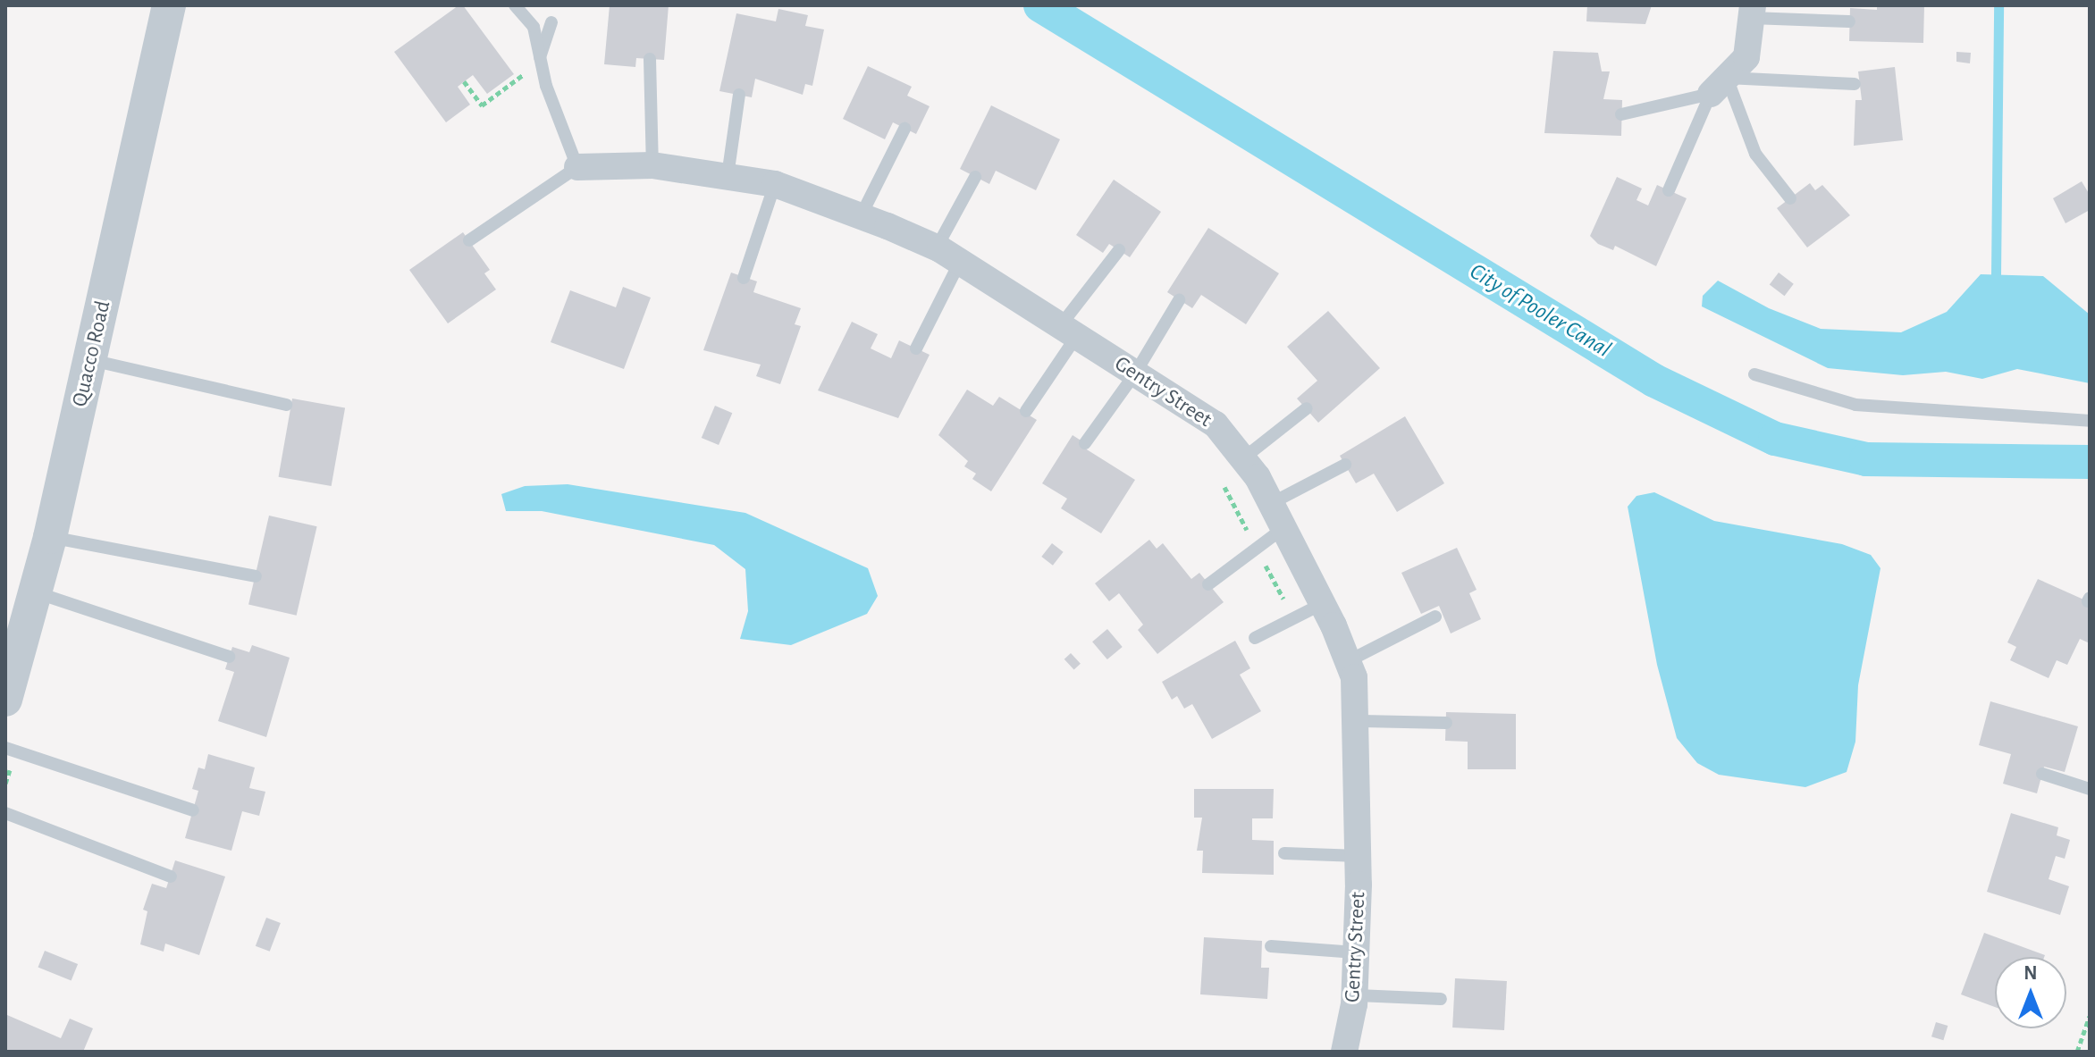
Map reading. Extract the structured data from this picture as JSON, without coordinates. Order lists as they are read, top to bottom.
{
  "streets": {
    "street": ["Quacco Road", "Gentry Street"]
  },
  "water": ["City of Pooler Canal"],
  "north": "top"
}
